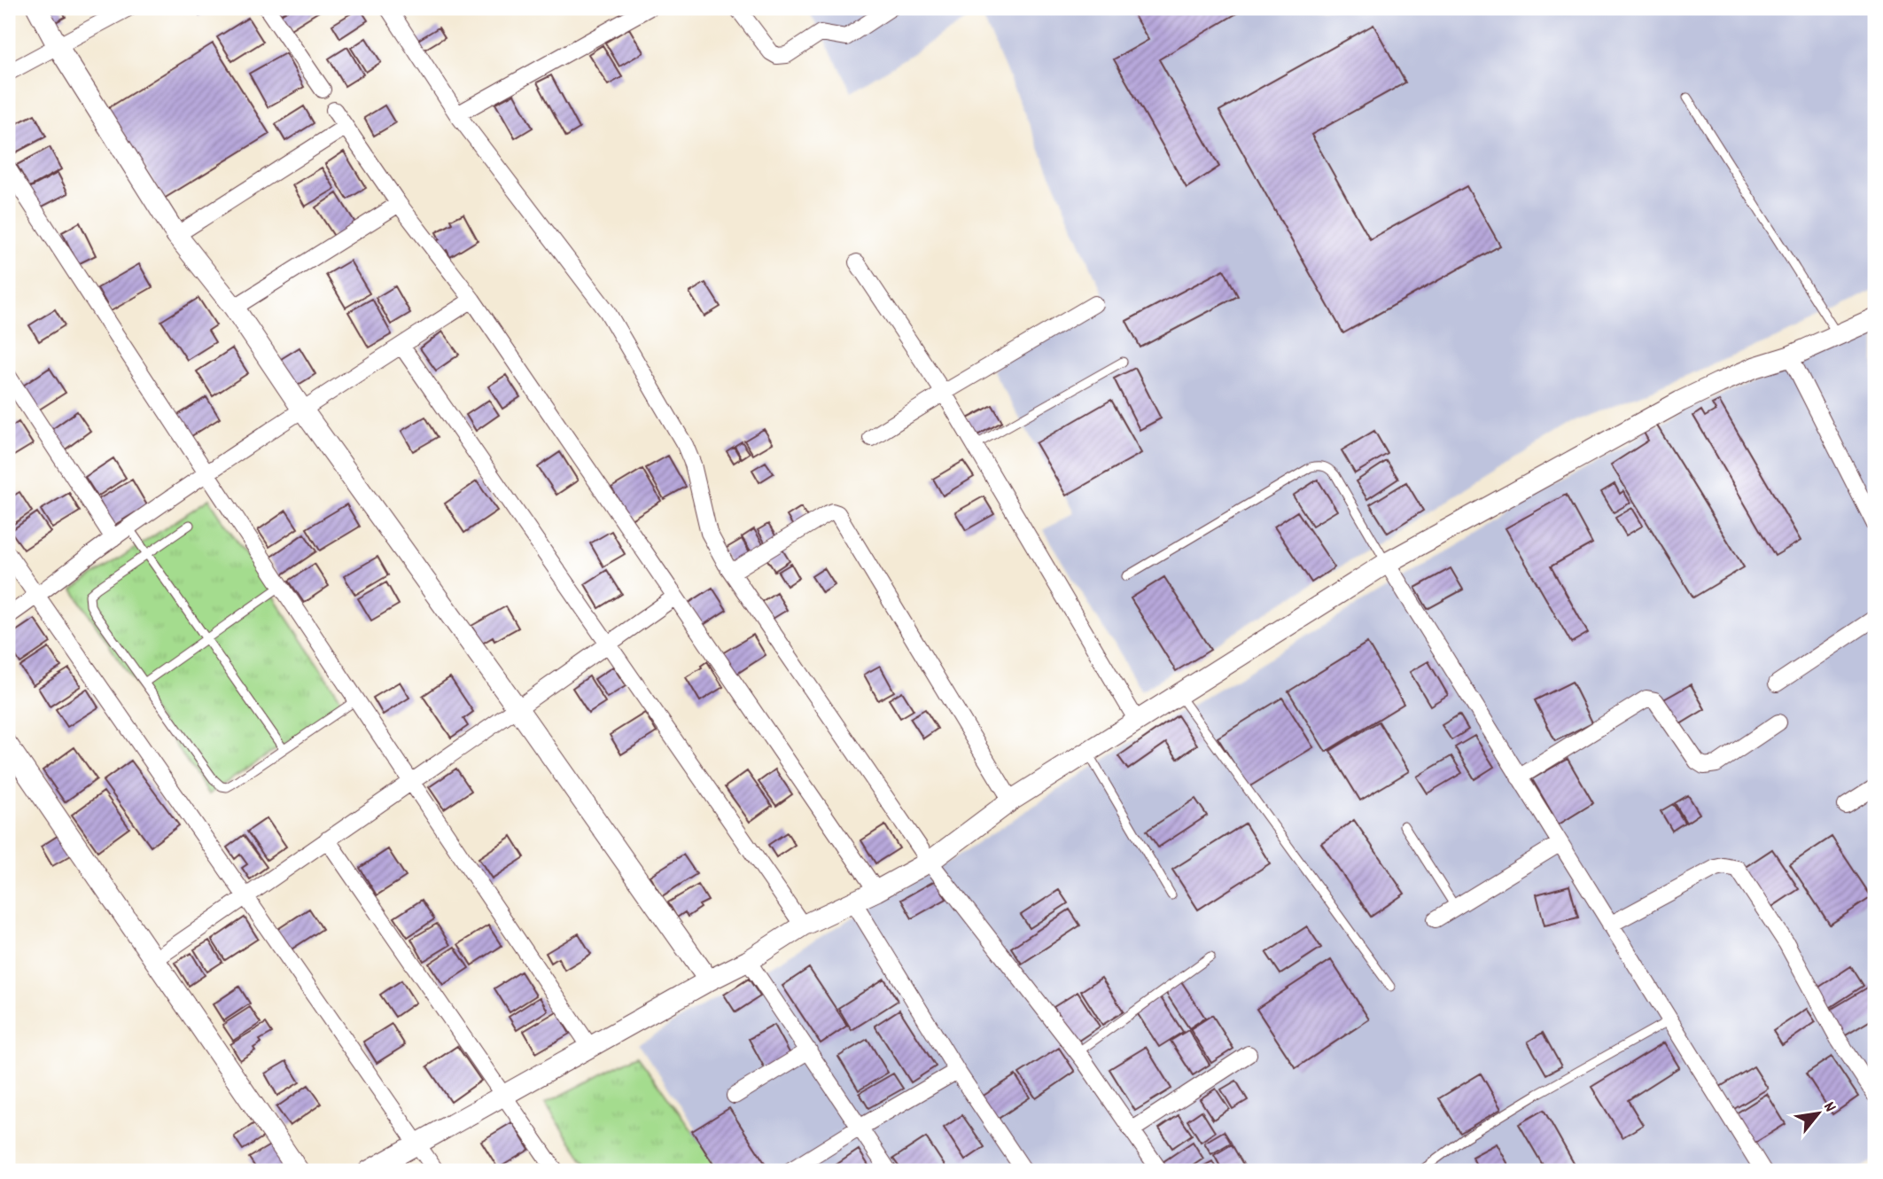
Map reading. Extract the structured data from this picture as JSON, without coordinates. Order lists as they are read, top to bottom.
{
  "north": "top right"
}
